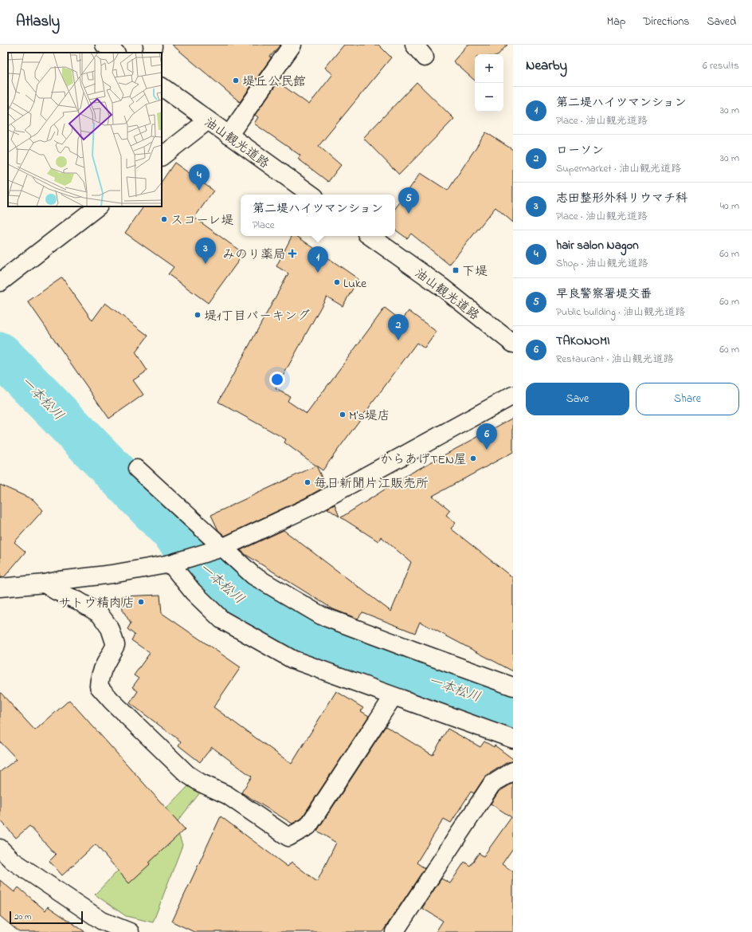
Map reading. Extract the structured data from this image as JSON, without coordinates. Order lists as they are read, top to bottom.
{
  "streets": {
    "street": ["油山観光道路"]
  },
  "water": ["一本松川"],
  "places": {
    "other": [
      "堤丘公民館",
      "スコーレ堤",
      "Luke",
      "堤1丁目パーキング",
      "M's堤店",
      "からあげTEN屋",
      "毎日新聞片江販売所",
      "サトウ精肉店"
    ],
    "health": ["みのり薬局"],
    "transit": ["下堤"]
  },
  "scale_bar": "20 m",
  "page": {
    "header": "Atlasly",
    "nav": ["Map", "Directions", "Saved"],
    "heading": ["Nearby", "6 results"],
    "map_buttons": ["+", "−"],
    "list": [
      {
        "mark": "1",
        "name": "第二堤ハイツマンション",
        "note": "Place · 油山観光道路",
        "value": "30 m"
      },
      {
        "mark": "2",
        "name": "ローソン",
        "note": "Supermarket · 油山観光道路",
        "value": "30 m"
      },
      {
        "mark": "3",
        "name": "志田整形外科リウマチ科",
        "note": "Place · 油山観光道路",
        "value": "40 m"
      },
      {
        "mark": "4",
        "name": "hair salon Nagon",
        "note": "Shop · 油山観光道路",
        "value": "60 m"
      },
      {
        "mark": "5",
        "name": "早良警察署堤交番",
        "note": "Public building · 油山観光道路",
        "value": "60 m"
      },
      {
        "mark": "6",
        "name": "TAKONOMI",
        "note": "Restaurant · 油山観光道路",
        "value": "60 m"
      }
    ],
    "pins": [
      "4",
      "5",
      "3",
      "1",
      "2",
      "6"
    ],
    "popup": ["第二堤ハイツマンション", "Place"],
    "buttons": ["Save", "Share"],
    "scale": "20 m"
  }
}
